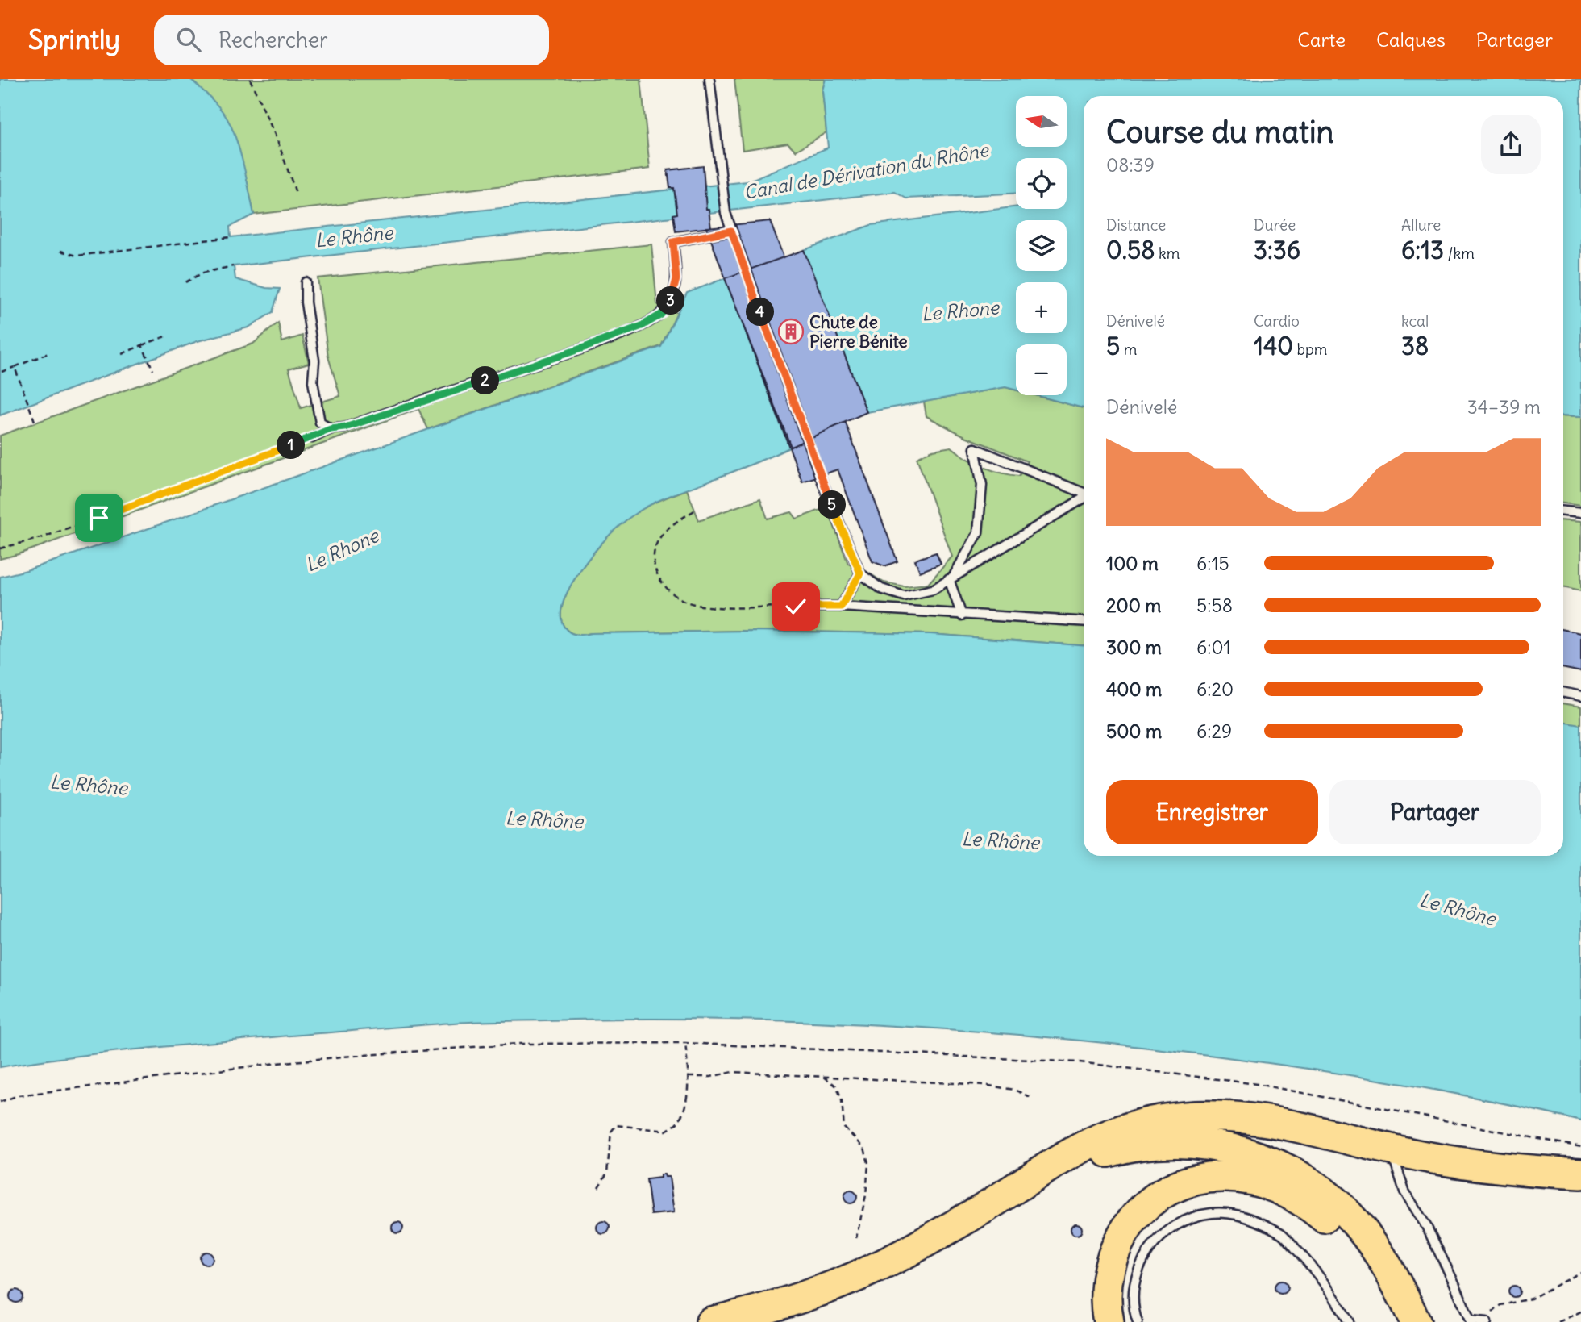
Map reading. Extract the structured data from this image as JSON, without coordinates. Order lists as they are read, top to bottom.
{
  "water": ["Canal de Dérivation du Rhône", "Le Rhône", "Le Rhone"],
  "places": {
    "building": ["Chute de Pierre Bénite"]
  },
  "north": "left",
  "page": {
    "header": "Sprintly",
    "search": "Rechercher",
    "nav": ["Carte", "Calques", "Partager"],
    "map_buttons": ["+", "−"],
    "heading": ["Course du matin", "08:39"],
    "stats": [
      ["Distance", "0.58 km"],
      ["Durée", "3:36"],
      ["Allure", "6:13 /km"],
      ["Dénivelé", "5 m"],
      ["Cardio", "140 bpm"],
      ["kcal", "38"]
    ],
    "pins": [
      "3",
      "4",
      "2",
      "1",
      "5"
    ],
    "chart": ["Dénivelé", "34–39 m"],
    "list": [
      {
        "name": "100 m",
        "note": "6:15"
      },
      {
        "name": "200 m",
        "note": "5:58"
      },
      {
        "name": "300 m",
        "note": "6:01"
      },
      {
        "name": "400 m",
        "note": "6:20"
      },
      {
        "name": "500 m",
        "note": "6:29"
      }
    ],
    "buttons": ["Enregistrer", "Partager"]
  }
}
